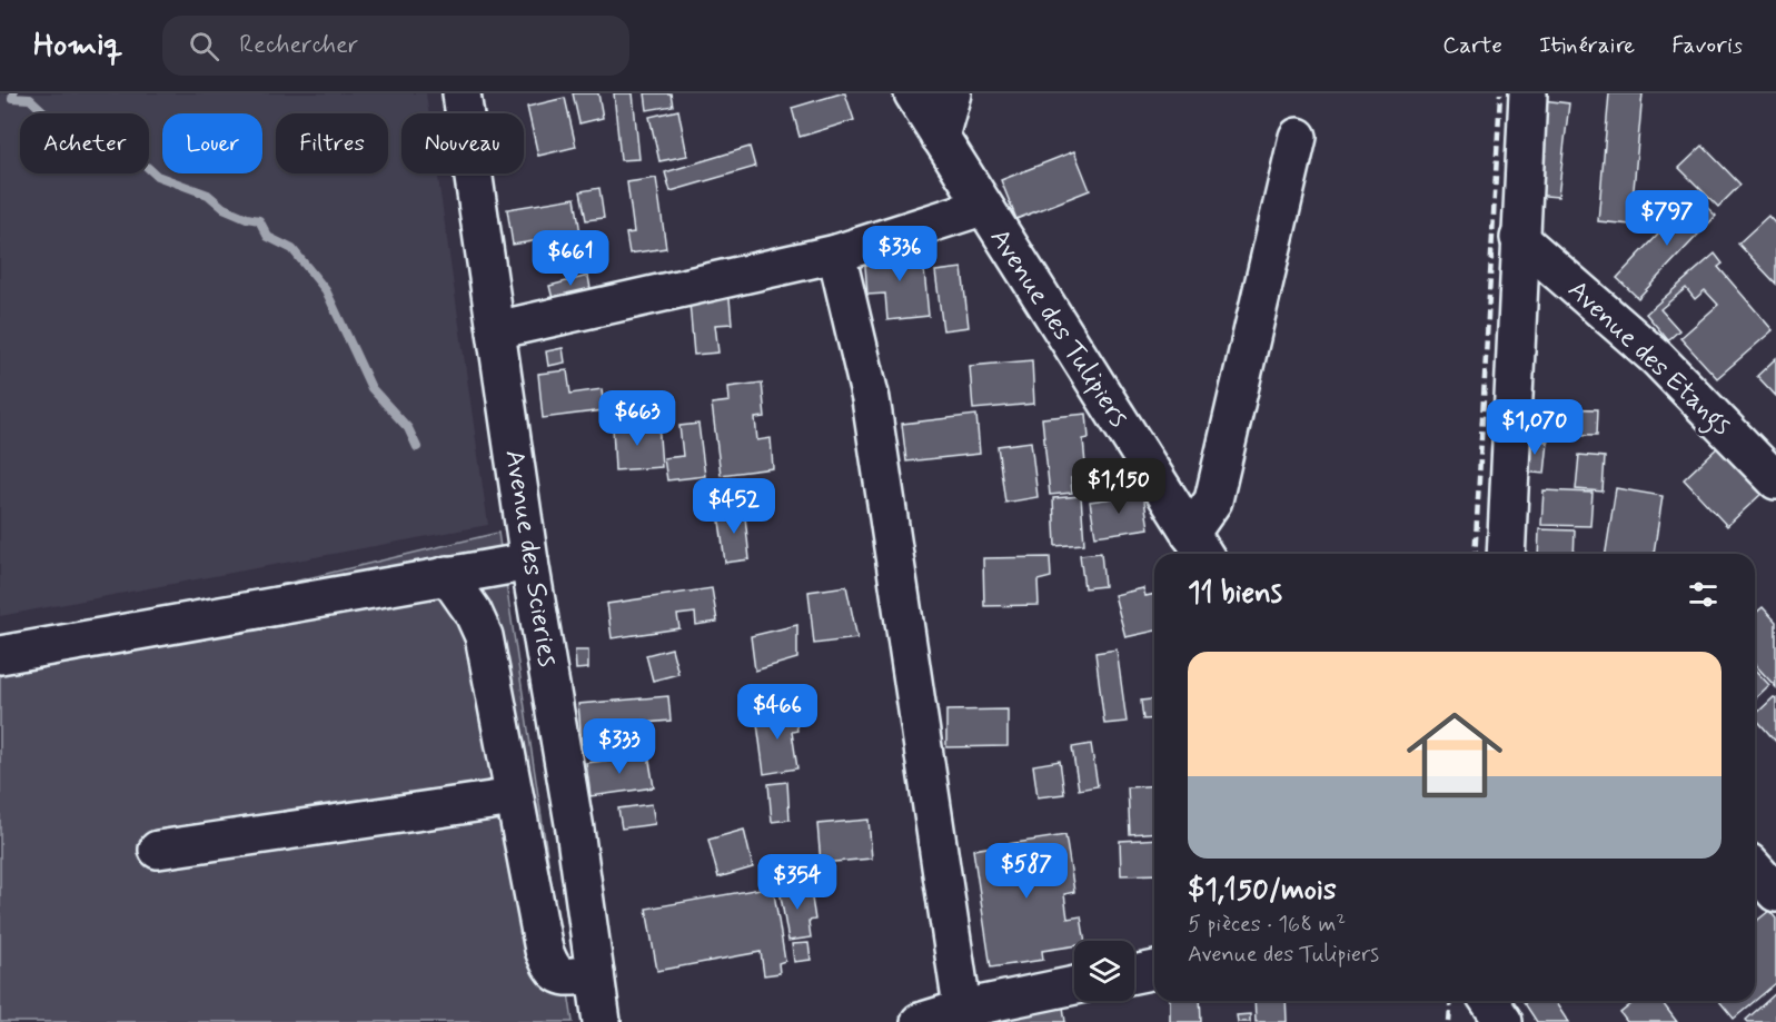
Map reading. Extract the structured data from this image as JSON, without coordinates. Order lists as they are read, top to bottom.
{
  "streets": {
    "street": ["Avenue des Tulipiers", "Avenue des Etangs", "Avenue des Scieries"]
  },
  "page": {
    "header": "Homiq",
    "search": "Rechercher",
    "nav": ["Carte", "Itinéraire", "Favoris"],
    "chip": [
      "Acheter",
      "Louer",
      "Filtres",
      "Nouveau"
    ],
    "price": [
      "$797",
      "$336",
      "$661",
      "$663",
      "$1,070",
      "$1,150",
      "$452",
      "$466",
      "$333",
      "$587",
      "$354"
    ],
    "heading": "11 biens",
    "list": [
      {
        "name": "$1,150/mois",
        "note": "5 pièces · 168 m² · Avenue des Tulipiers"
      }
    ]
  }
}
